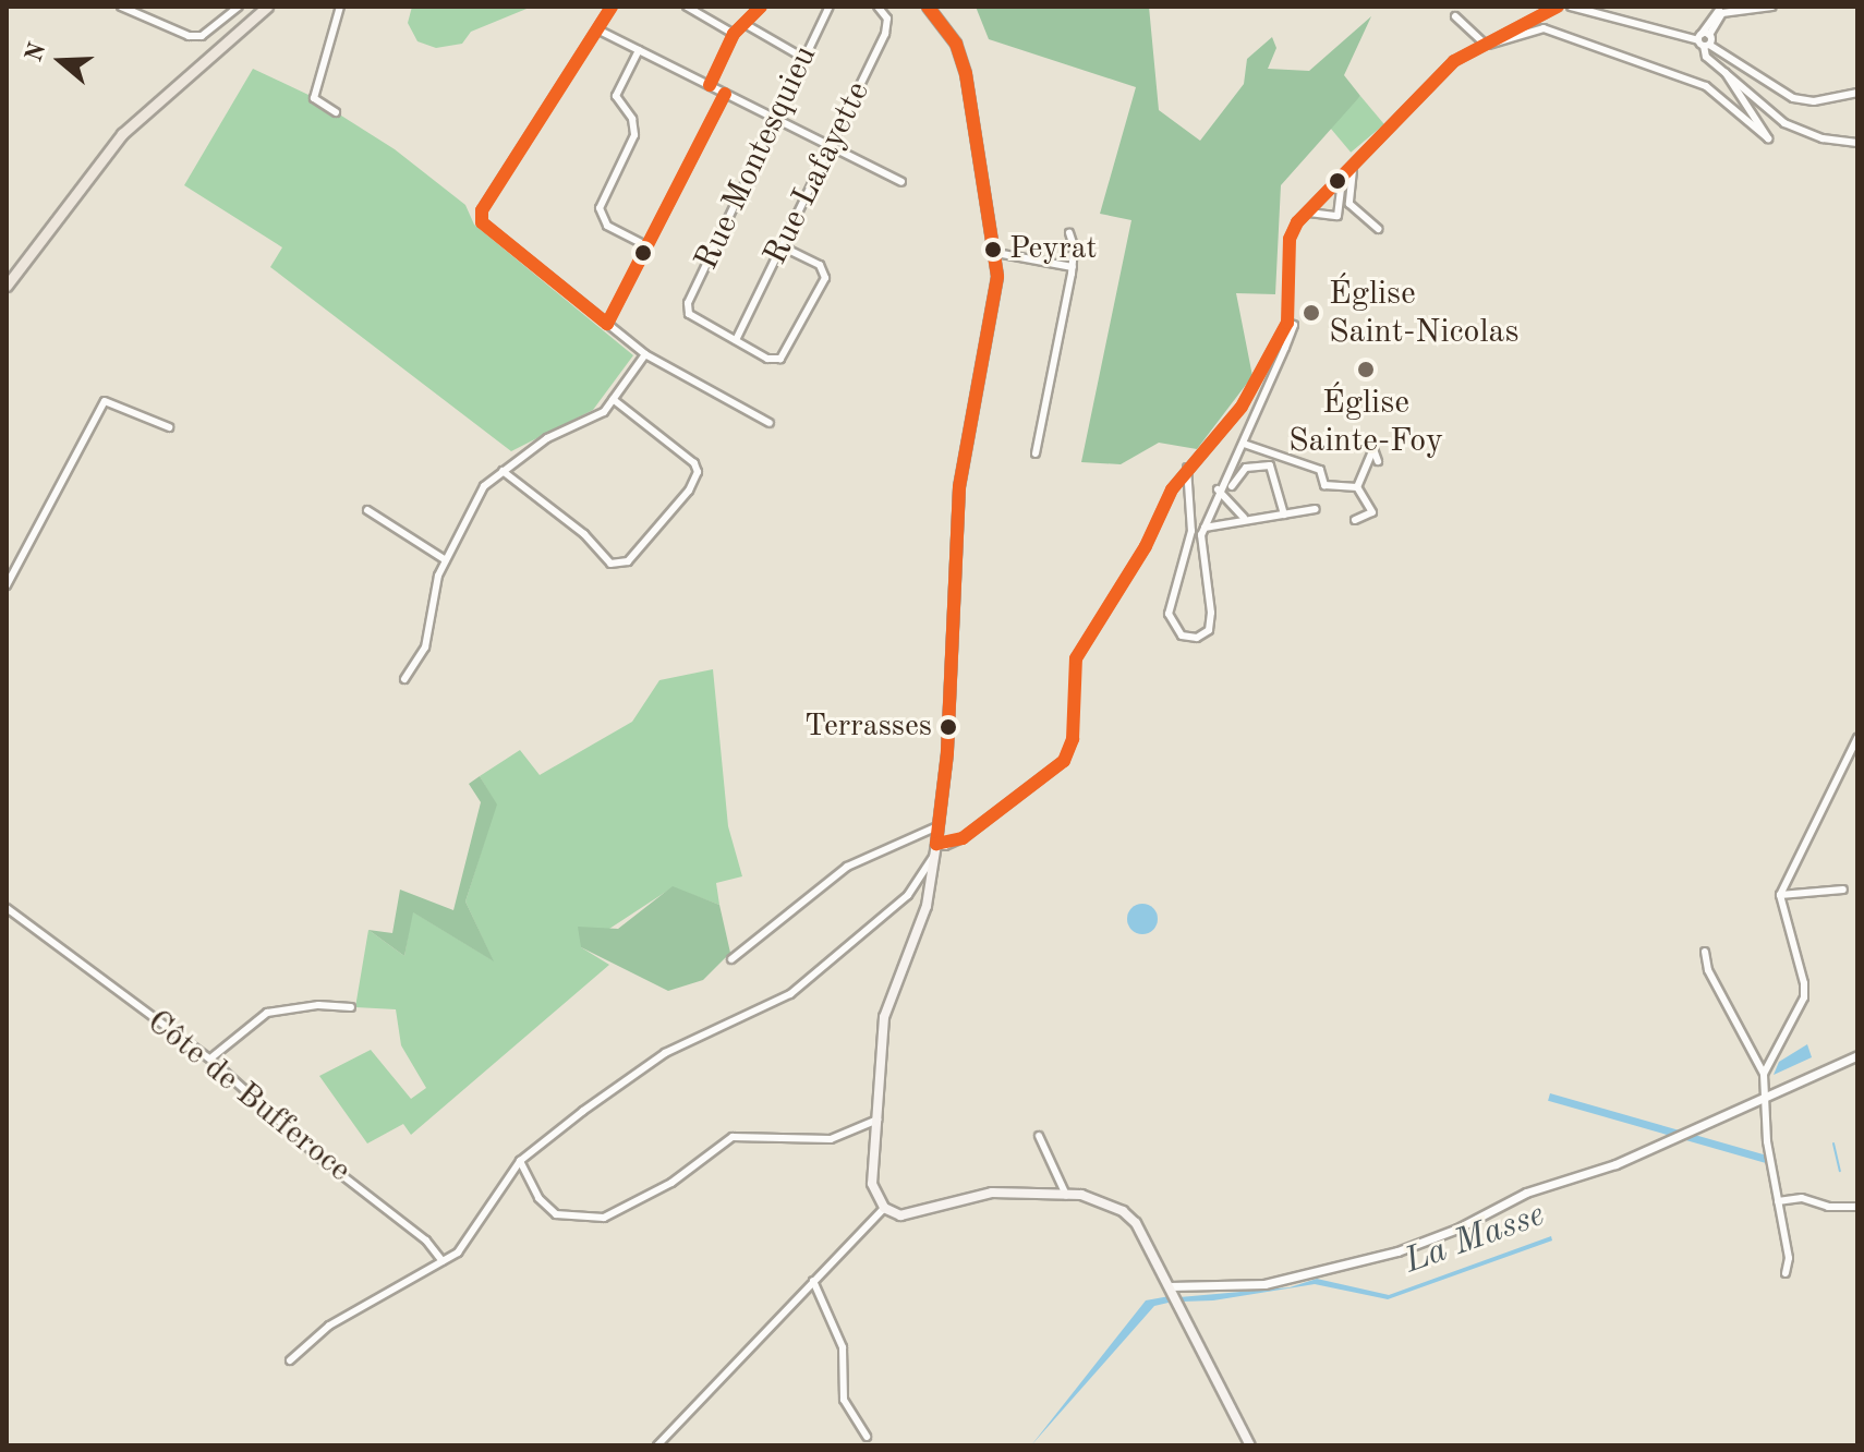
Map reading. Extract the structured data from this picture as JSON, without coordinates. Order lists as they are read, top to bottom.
{
  "streets": {
    "street": ["Rue Montesquieu", "Rue Lafayette", "Côte de Bufferoce"]
  },
  "crossings": [
    ["Rue Montesquieu", "Rue Lafayette"]
  ],
  "water": ["La Masse"],
  "places": [
    "Peyrat",
    "Église Saint-Nicolas",
    "Église Sainte-Foy",
    "Terrasses"
  ],
  "north": "left"
}
